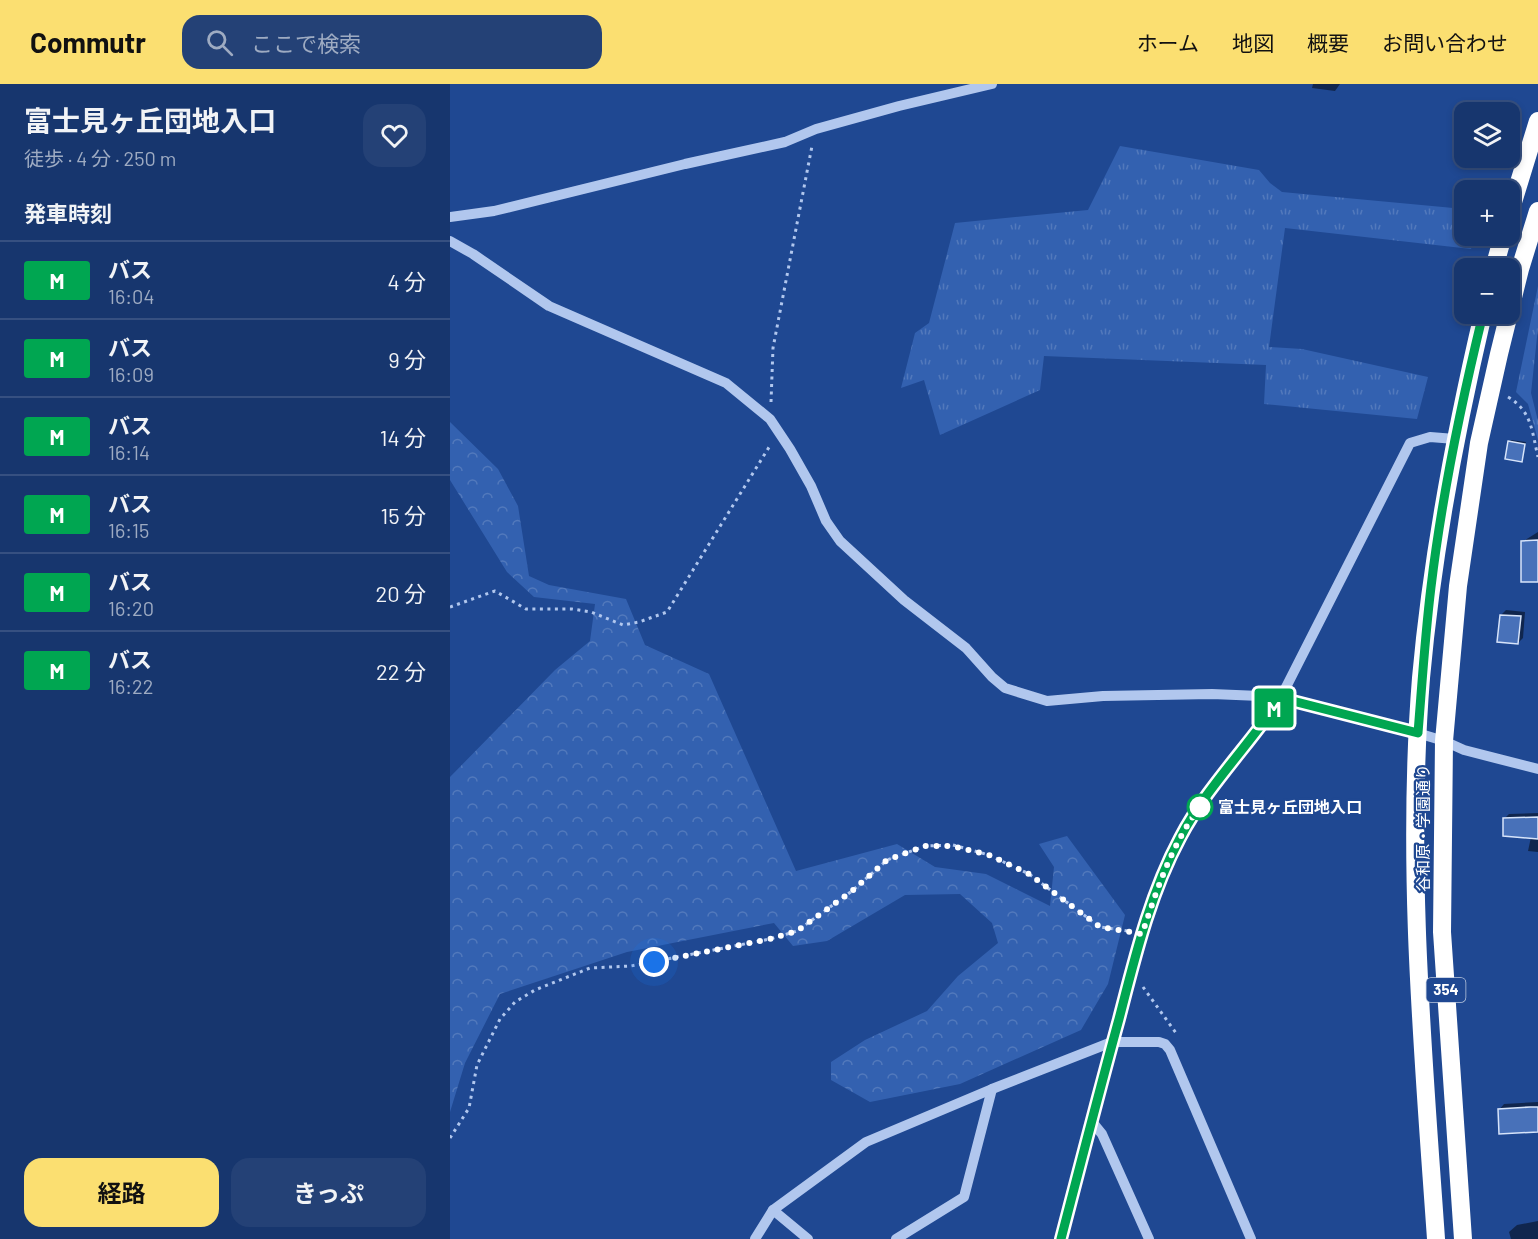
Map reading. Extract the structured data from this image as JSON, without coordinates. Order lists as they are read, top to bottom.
{
  "streets": {
    "highway": ["谷和原・学園通り", "354"]
  },
  "places": ["富士見ヶ丘団地入口"],
  "lines": ["bus line M"],
  "page": {
    "header": "Commutr",
    "search": "ここで検索",
    "nav": [
      "ホーム",
      "地図",
      "概要",
      "お問い合わせ"
    ],
    "heading": [
      ["富士見ヶ丘団地入口", "徒歩 · 4 分 · 250 m"],
      "発車時刻"
    ],
    "on_map": "M",
    "map_buttons": ["+", "−"],
    "list": [
      {
        "mark": "M",
        "name": "バス",
        "note": "16:04",
        "value": "4 分"
      },
      {
        "mark": "M",
        "name": "バス",
        "note": "16:09",
        "value": "9 分"
      },
      {
        "mark": "M",
        "name": "バス",
        "note": "16:14",
        "value": "14 分"
      },
      {
        "mark": "M",
        "name": "バス",
        "note": "16:15",
        "value": "15 分"
      },
      {
        "mark": "M",
        "name": "バス",
        "note": "16:20",
        "value": "20 分"
      },
      {
        "mark": "M",
        "name": "バス",
        "note": "16:22",
        "value": "22 分"
      }
    ],
    "buttons": ["経路", "きっぷ"]
  }
}
